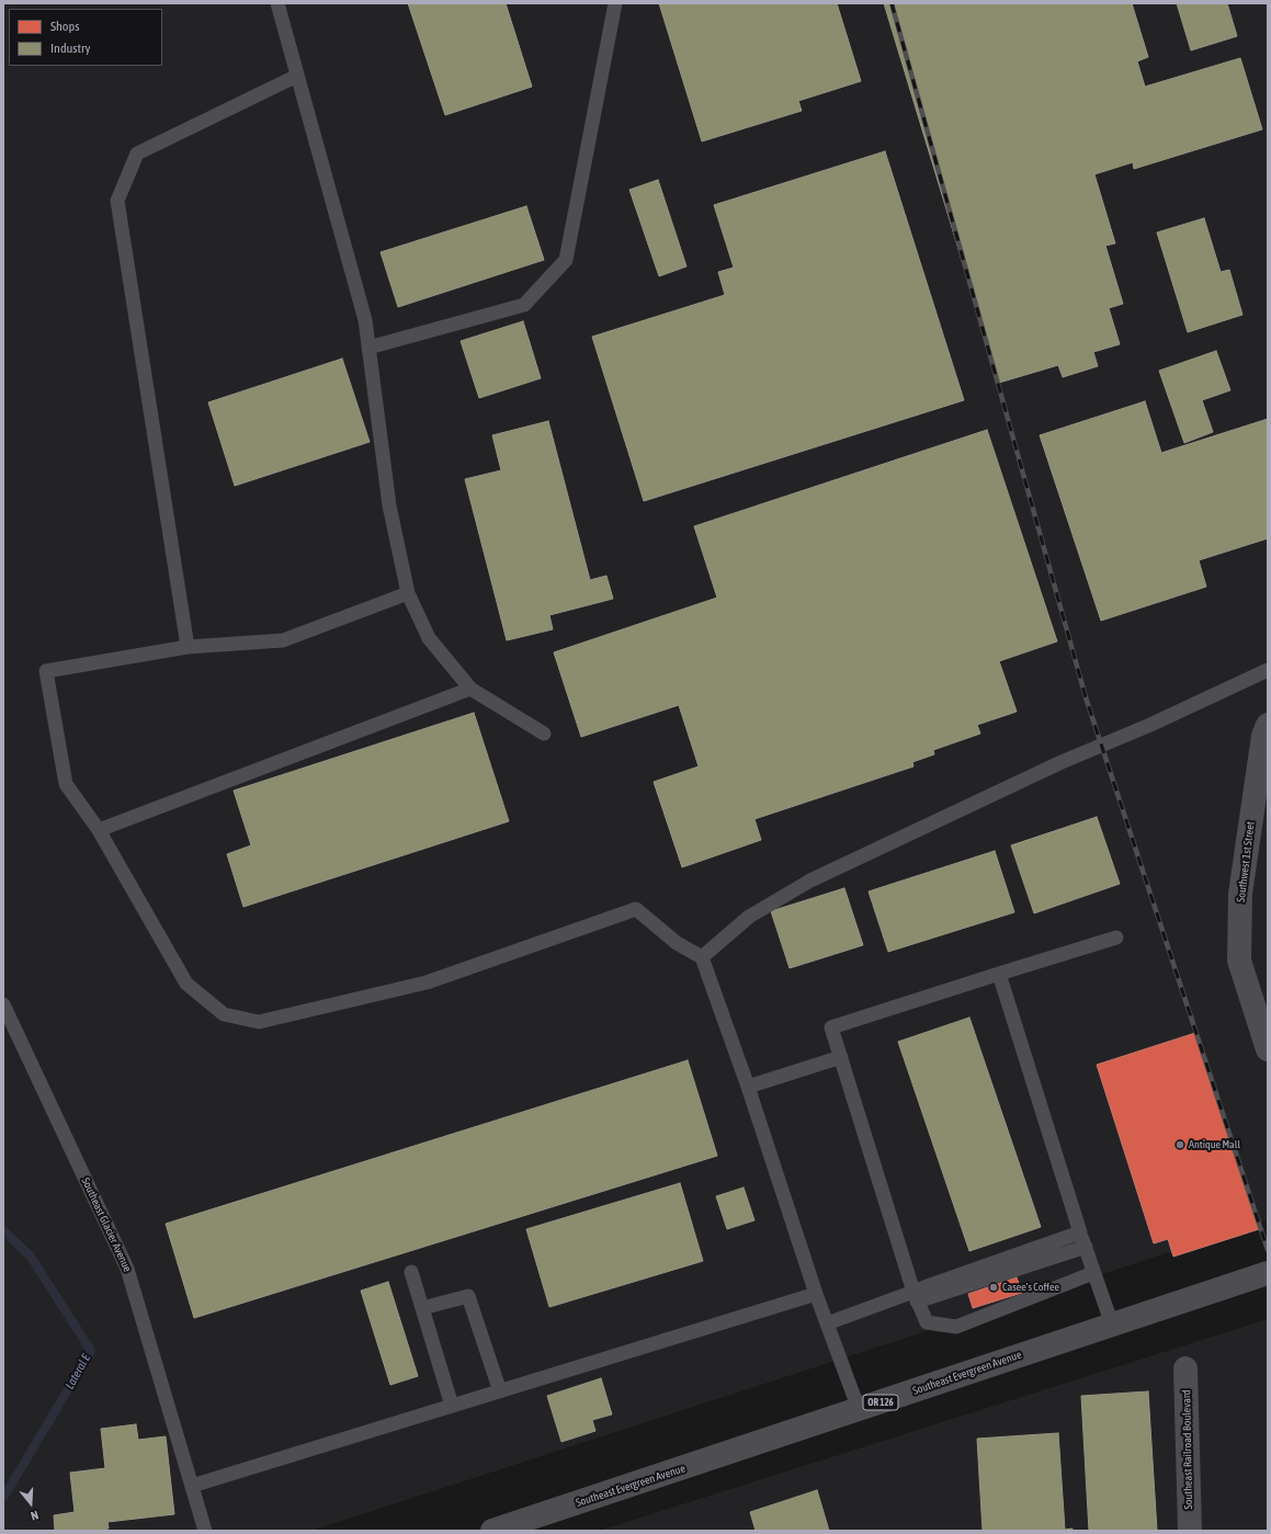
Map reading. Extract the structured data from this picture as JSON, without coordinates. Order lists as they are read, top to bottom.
{
  "streets": {
    "highway": ["Southeast Evergreen Avenue", "OR 126"],
    "street": ["Southwest 1st Street", "Southeast Railroad Boulevard"],
    "lane": ["Southeast Glacier Avenue"]
  },
  "water": ["Lateral E"],
  "places": ["Antique Mall", "Casee’s Coffee"],
  "legend": ["Shops", "Industry"],
  "north": "bottom"
}
